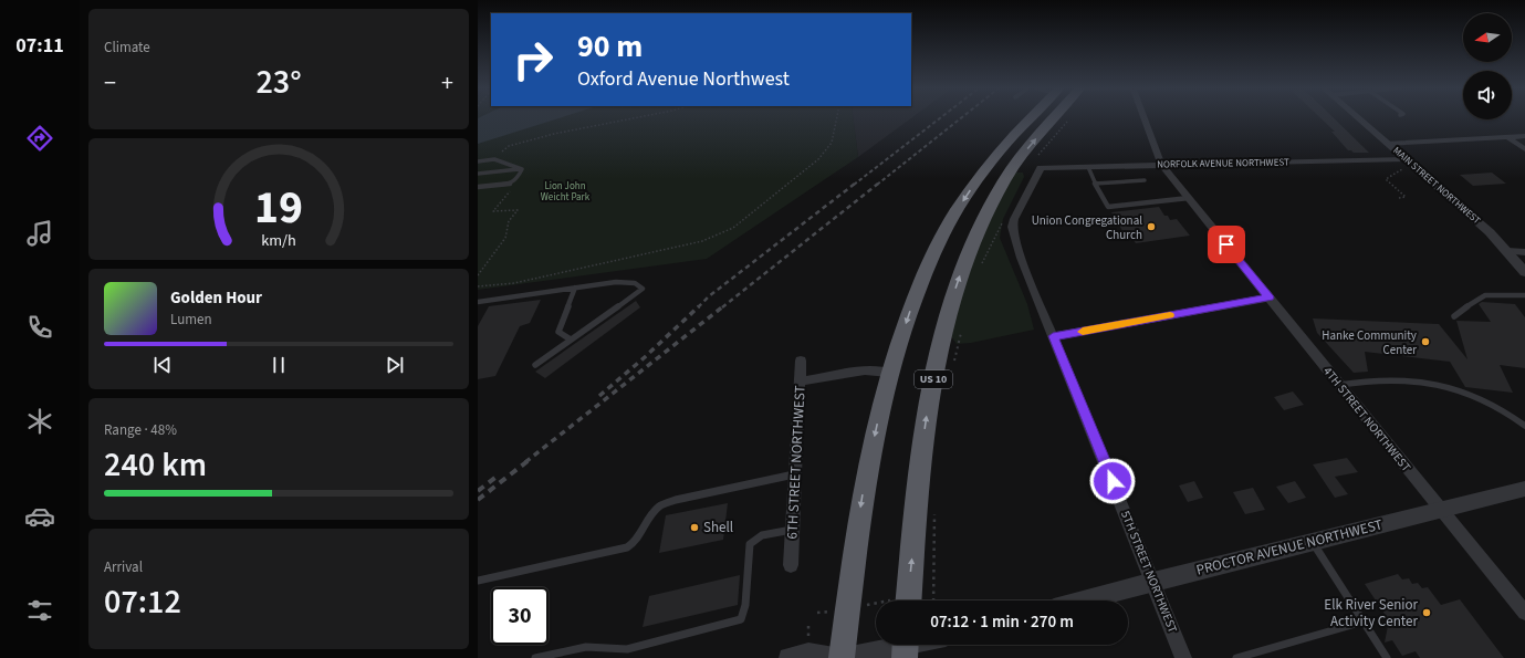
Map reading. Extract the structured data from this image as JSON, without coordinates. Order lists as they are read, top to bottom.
{
  "streets": {
    "highway": ["US 10"],
    "street": [
      "NORFOLK AVENUE NORTHWEST",
      "MAIN STREET NORTHWEST",
      "4TH STREET NORTHWEST",
      "6TH STREET NORTHWEST",
      "PROCTOR AVENUE NORTHWEST",
      "5TH STREET NORTHWEST"
    ]
  },
  "crossings": [
    ["NORFOLK AVENUE NORTHWEST", "MAIN STREET NORTHWEST"],
    ["NORFOLK AVENUE NORTHWEST", "4TH STREET NORTHWEST"],
    ["NORFOLK AVENUE NORTHWEST", "5TH STREET NORTHWEST"],
    ["4TH STREET NORTHWEST", "PROCTOR AVENUE NORTHWEST"],
    ["PROCTOR AVENUE NORTHWEST", "5TH STREET NORTHWEST"]
  ],
  "parks": ["Lion John Weicht Park"],
  "places": [
    "Union Congregational Church",
    "Hanke Community Center",
    "Shell",
    "Elk River Senior Activity Center"
  ],
  "north": "left",
  "page": {
    "tabs": "07:11",
    "tile": [
      "Climate",
      ["Range · 48%", "240 km"],
      ["Arrival", "07:12"]
    ],
    "turn": ["90 m", "Oxford Avenue Northwest"],
    "heat": ["−", "23°", "+"],
    "song": ["Golden Hour", "Lumen"],
    "limit": "30",
    "trip": "07:12 · 1 min · 270 m",
    "gauge": ["19", "km/h"]
  }
}
